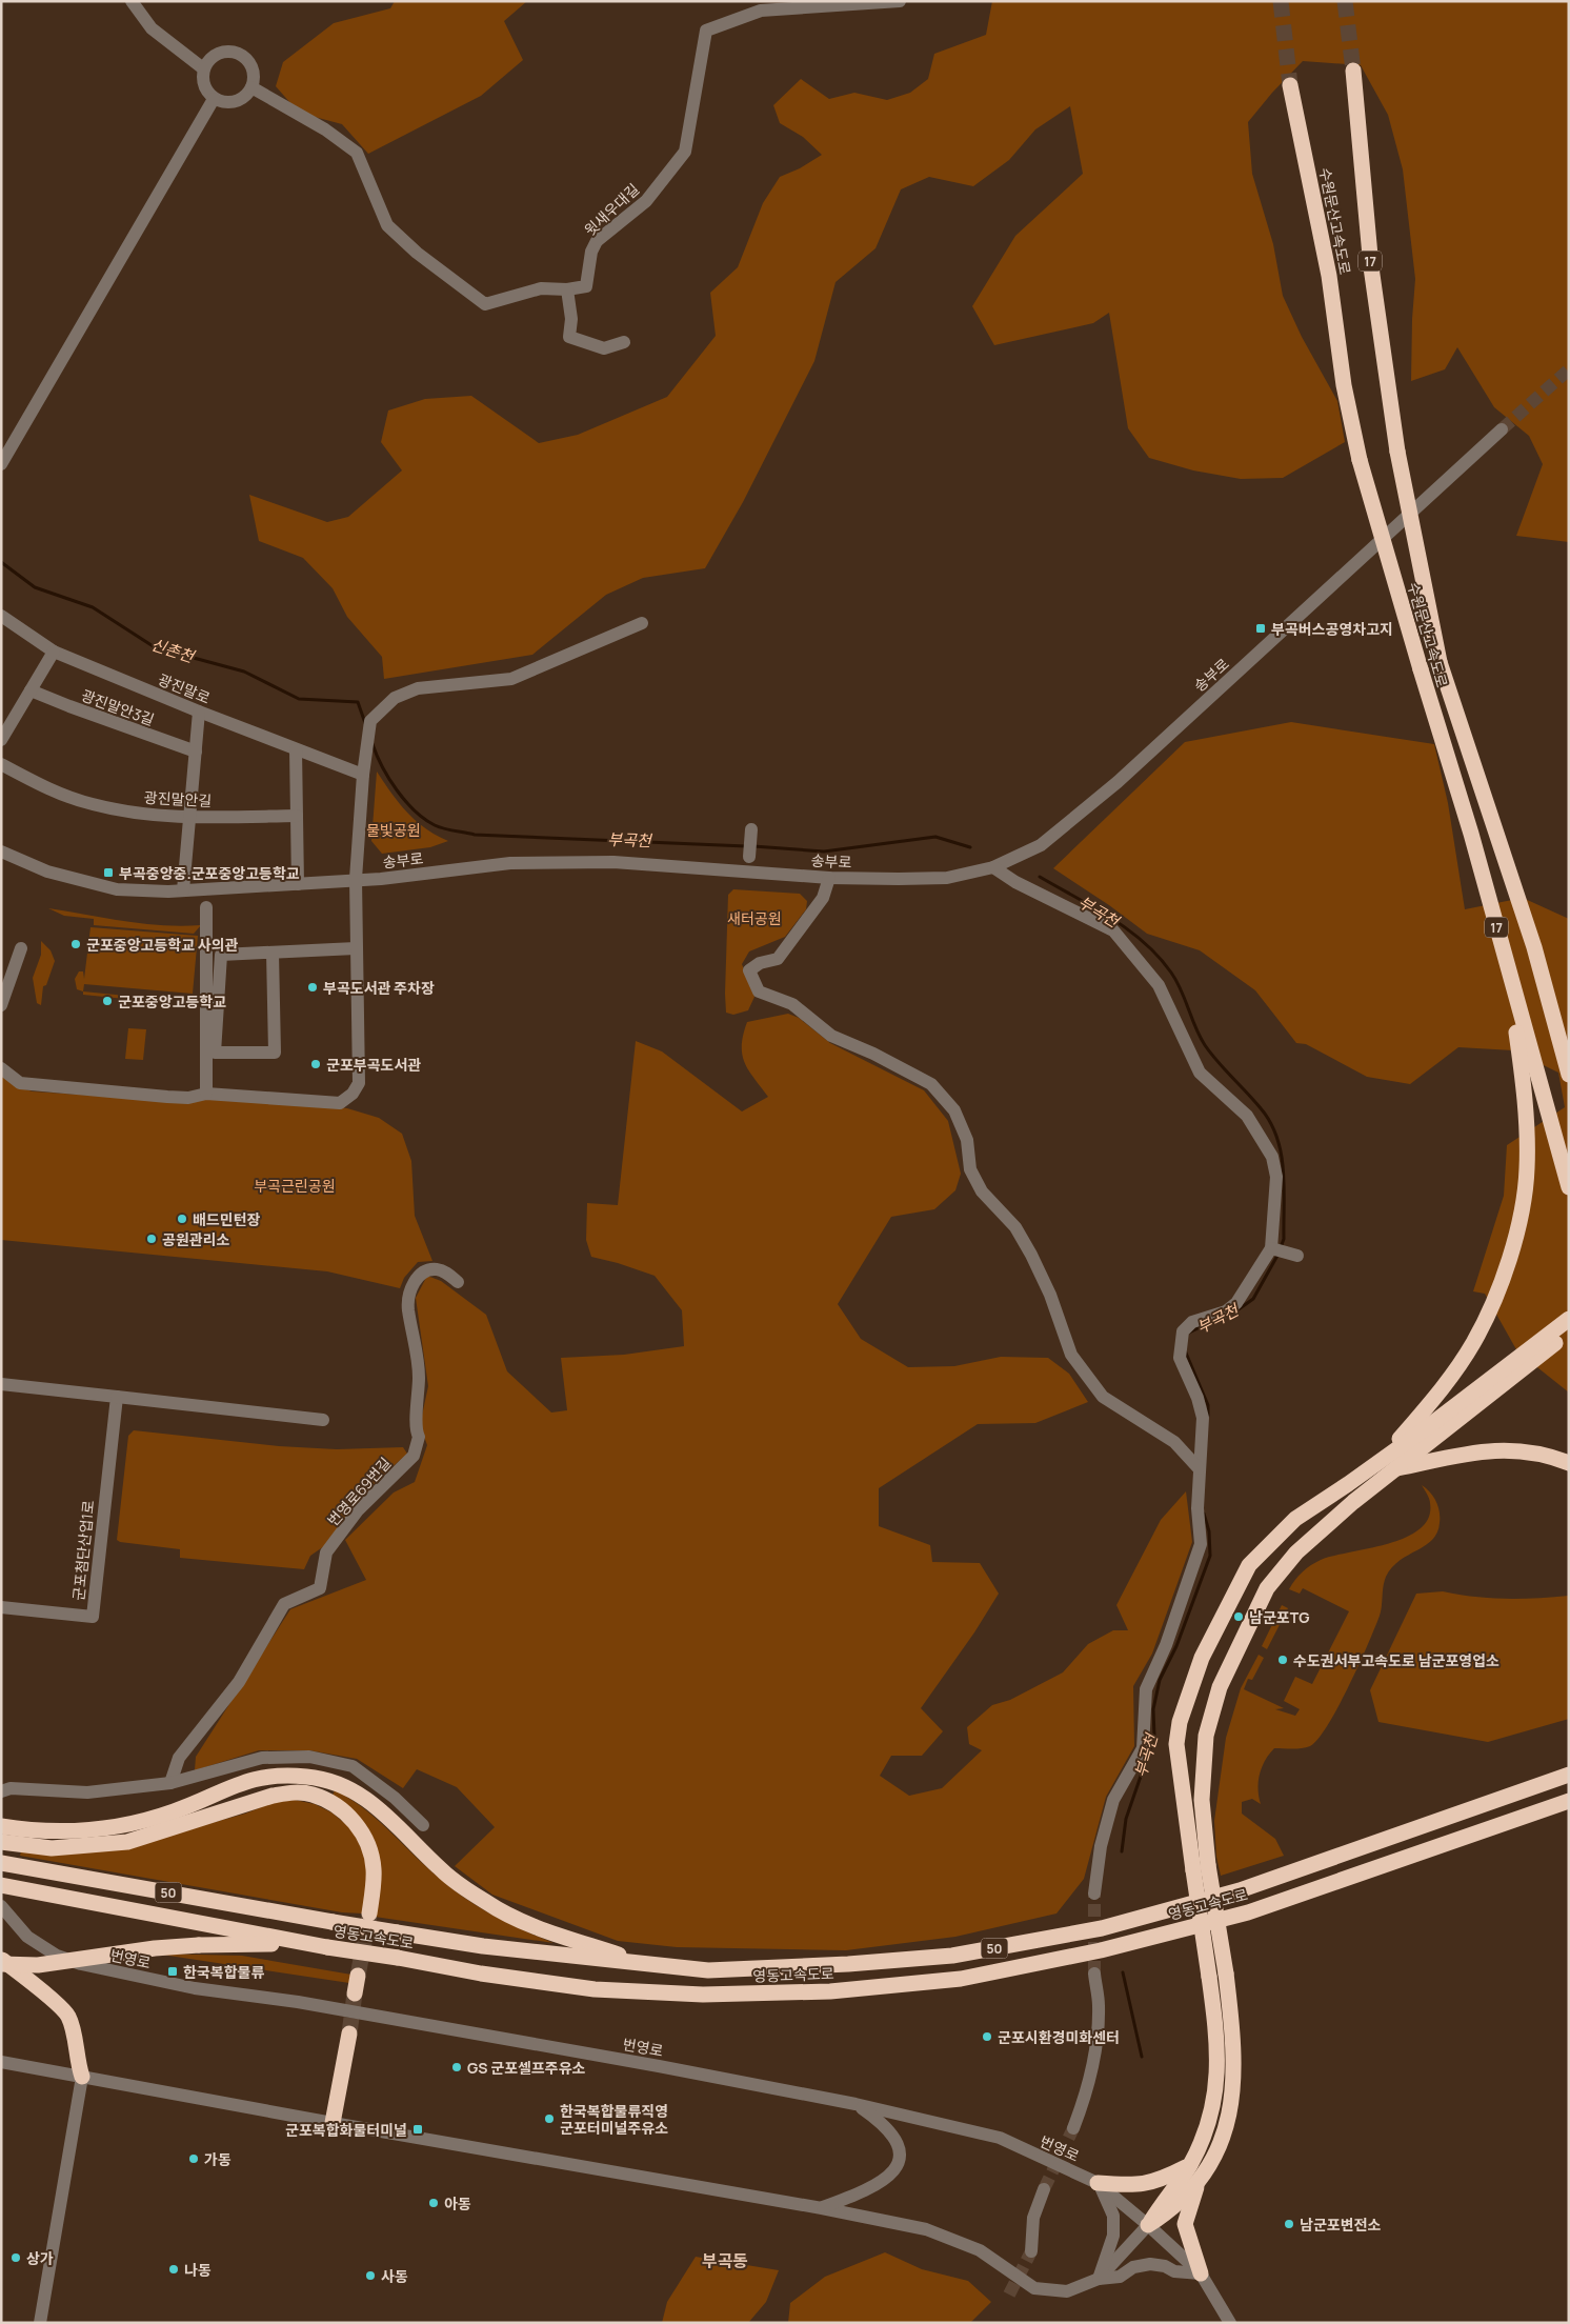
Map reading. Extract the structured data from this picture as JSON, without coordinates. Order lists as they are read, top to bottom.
{
  "streets": {
    "highway": [
      "수원문산고속도로",
      "17",
      "50",
      "영동고속도로"
    ],
    "street": [
      "윗새우대길",
      "송부로",
      "광진말로",
      "광진말안3길",
      "광진말안길",
      "번영로69번길",
      "군포첨단산업1로",
      "번영로"
    ]
  },
  "districts": ["부곡동"],
  "water": ["신촌천", "부곡천"],
  "parks": ["물빛공원", "새터공원", "부곡근린공원"],
  "places": {
    "transit": [
      "부곡버스공영차고지",
      "부곡중앙중.군포중앙고등학교",
      "한국복합물류",
      "군포복합화물터미널"
    ],
    "other": [
      "군포중앙고등학교 사의관",
      "부곡도서관 주차장",
      "군포중앙고등학교",
      "군포부곡도서관",
      "배드민턴장",
      "공원관리소",
      "남군포TG",
      "수도권서부고속도로 남군포영업소",
      "군포시환경미화센터",
      "GS 군포셀프주유소",
      "한국복합물류직영 군포터미널주유소",
      "가동",
      "아동",
      "남군포변전소",
      "상가",
      "나동",
      "사동"
    ]
  }
}
